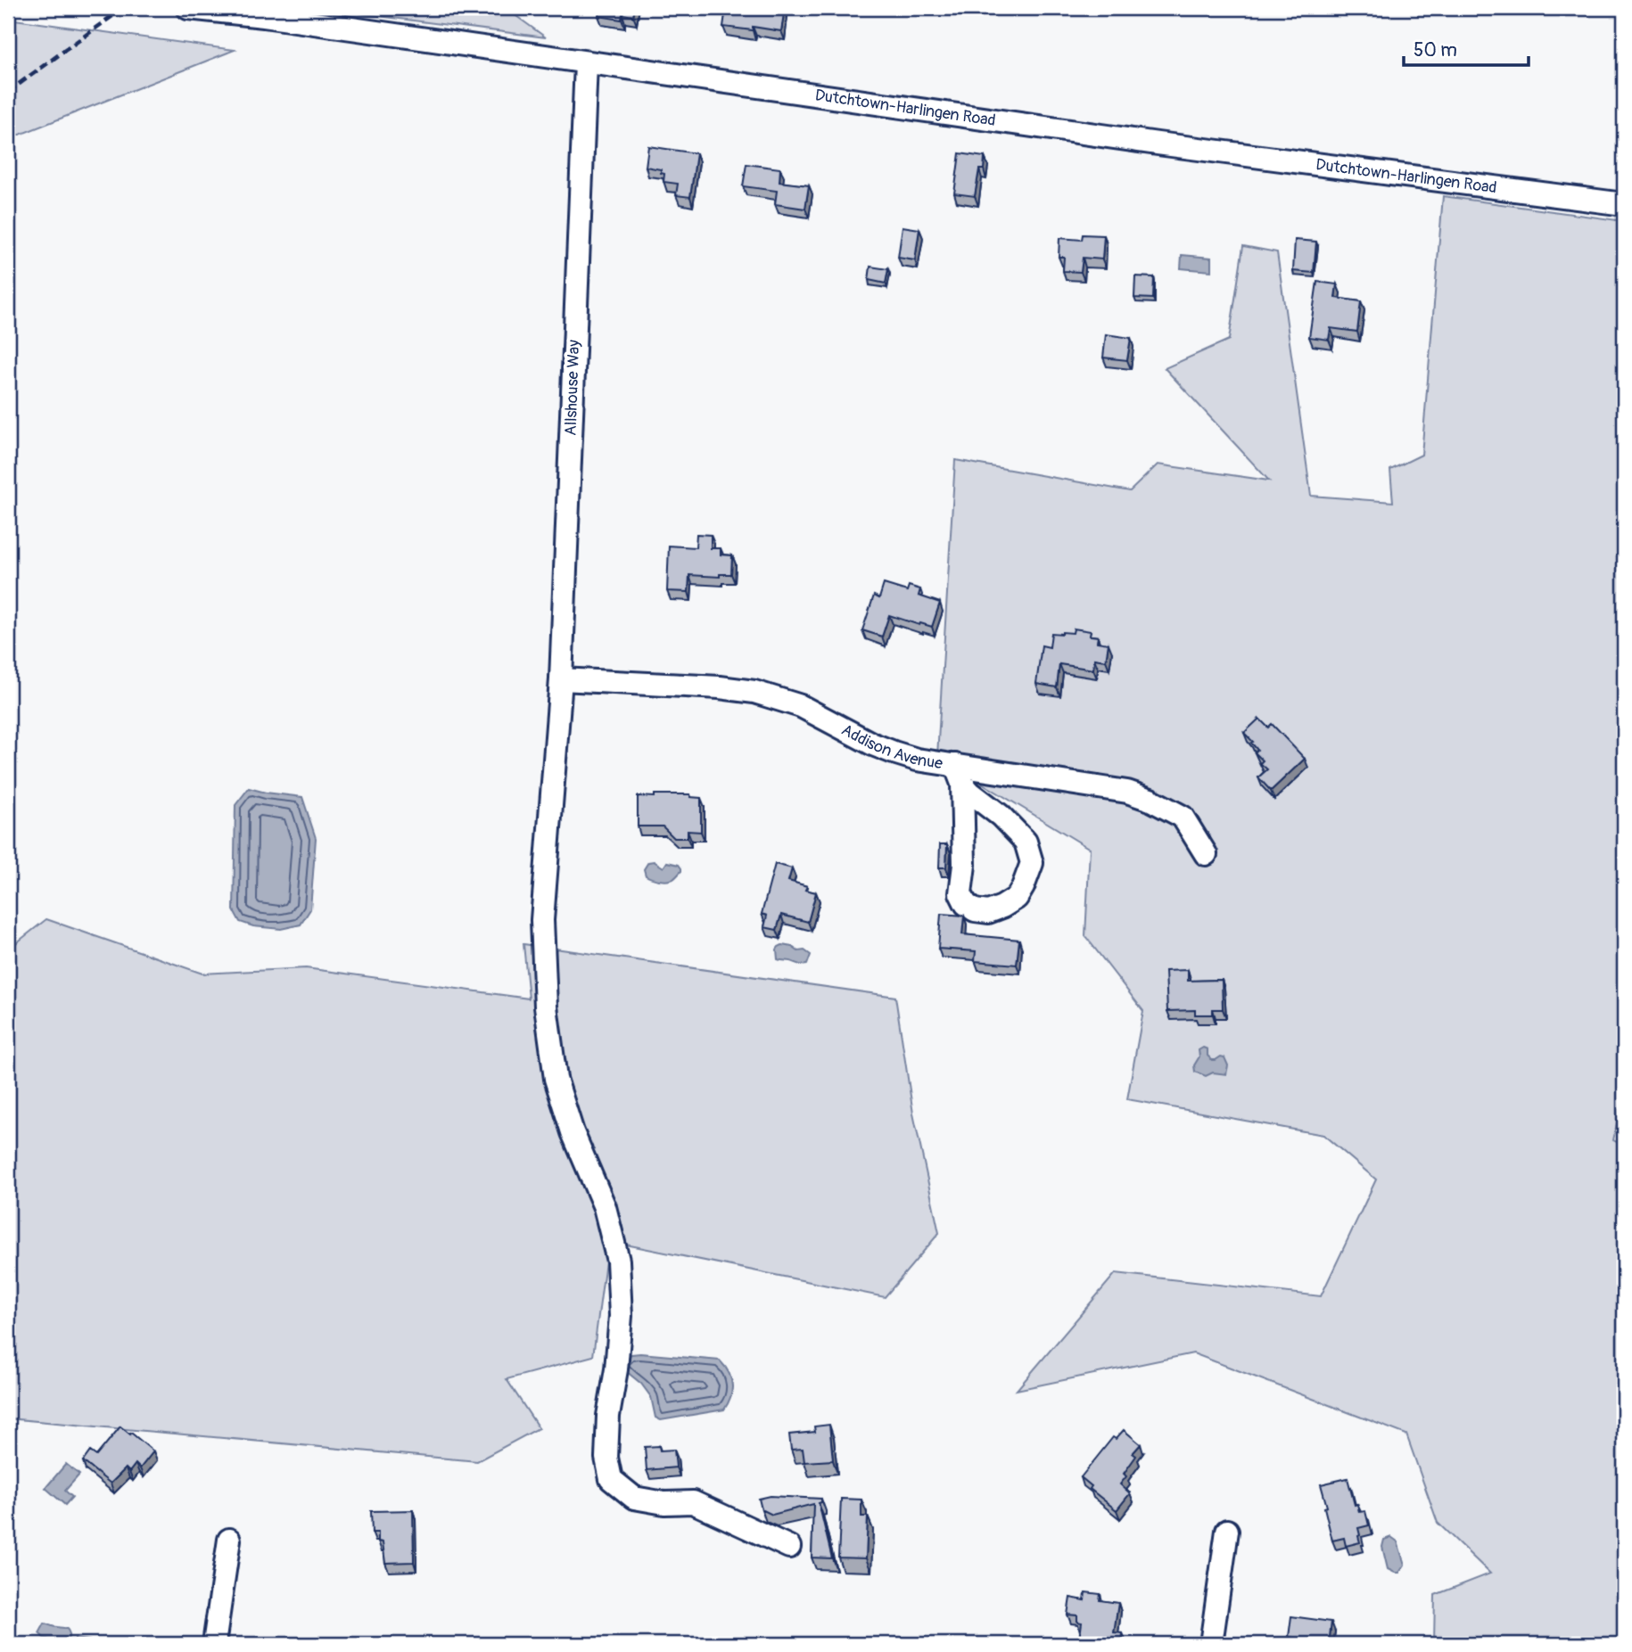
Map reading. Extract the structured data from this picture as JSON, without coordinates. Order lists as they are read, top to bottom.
{
  "streets": {
    "street": ["Dutchtown-Harlingen Road", "Allshouse Way", "Addison Avenue"]
  },
  "crossings": [
    ["Dutchtown-Harlingen Road", "Allshouse Way"],
    ["Allshouse Way", "Addison Avenue"]
  ],
  "scale_bar": "50 m"
}
